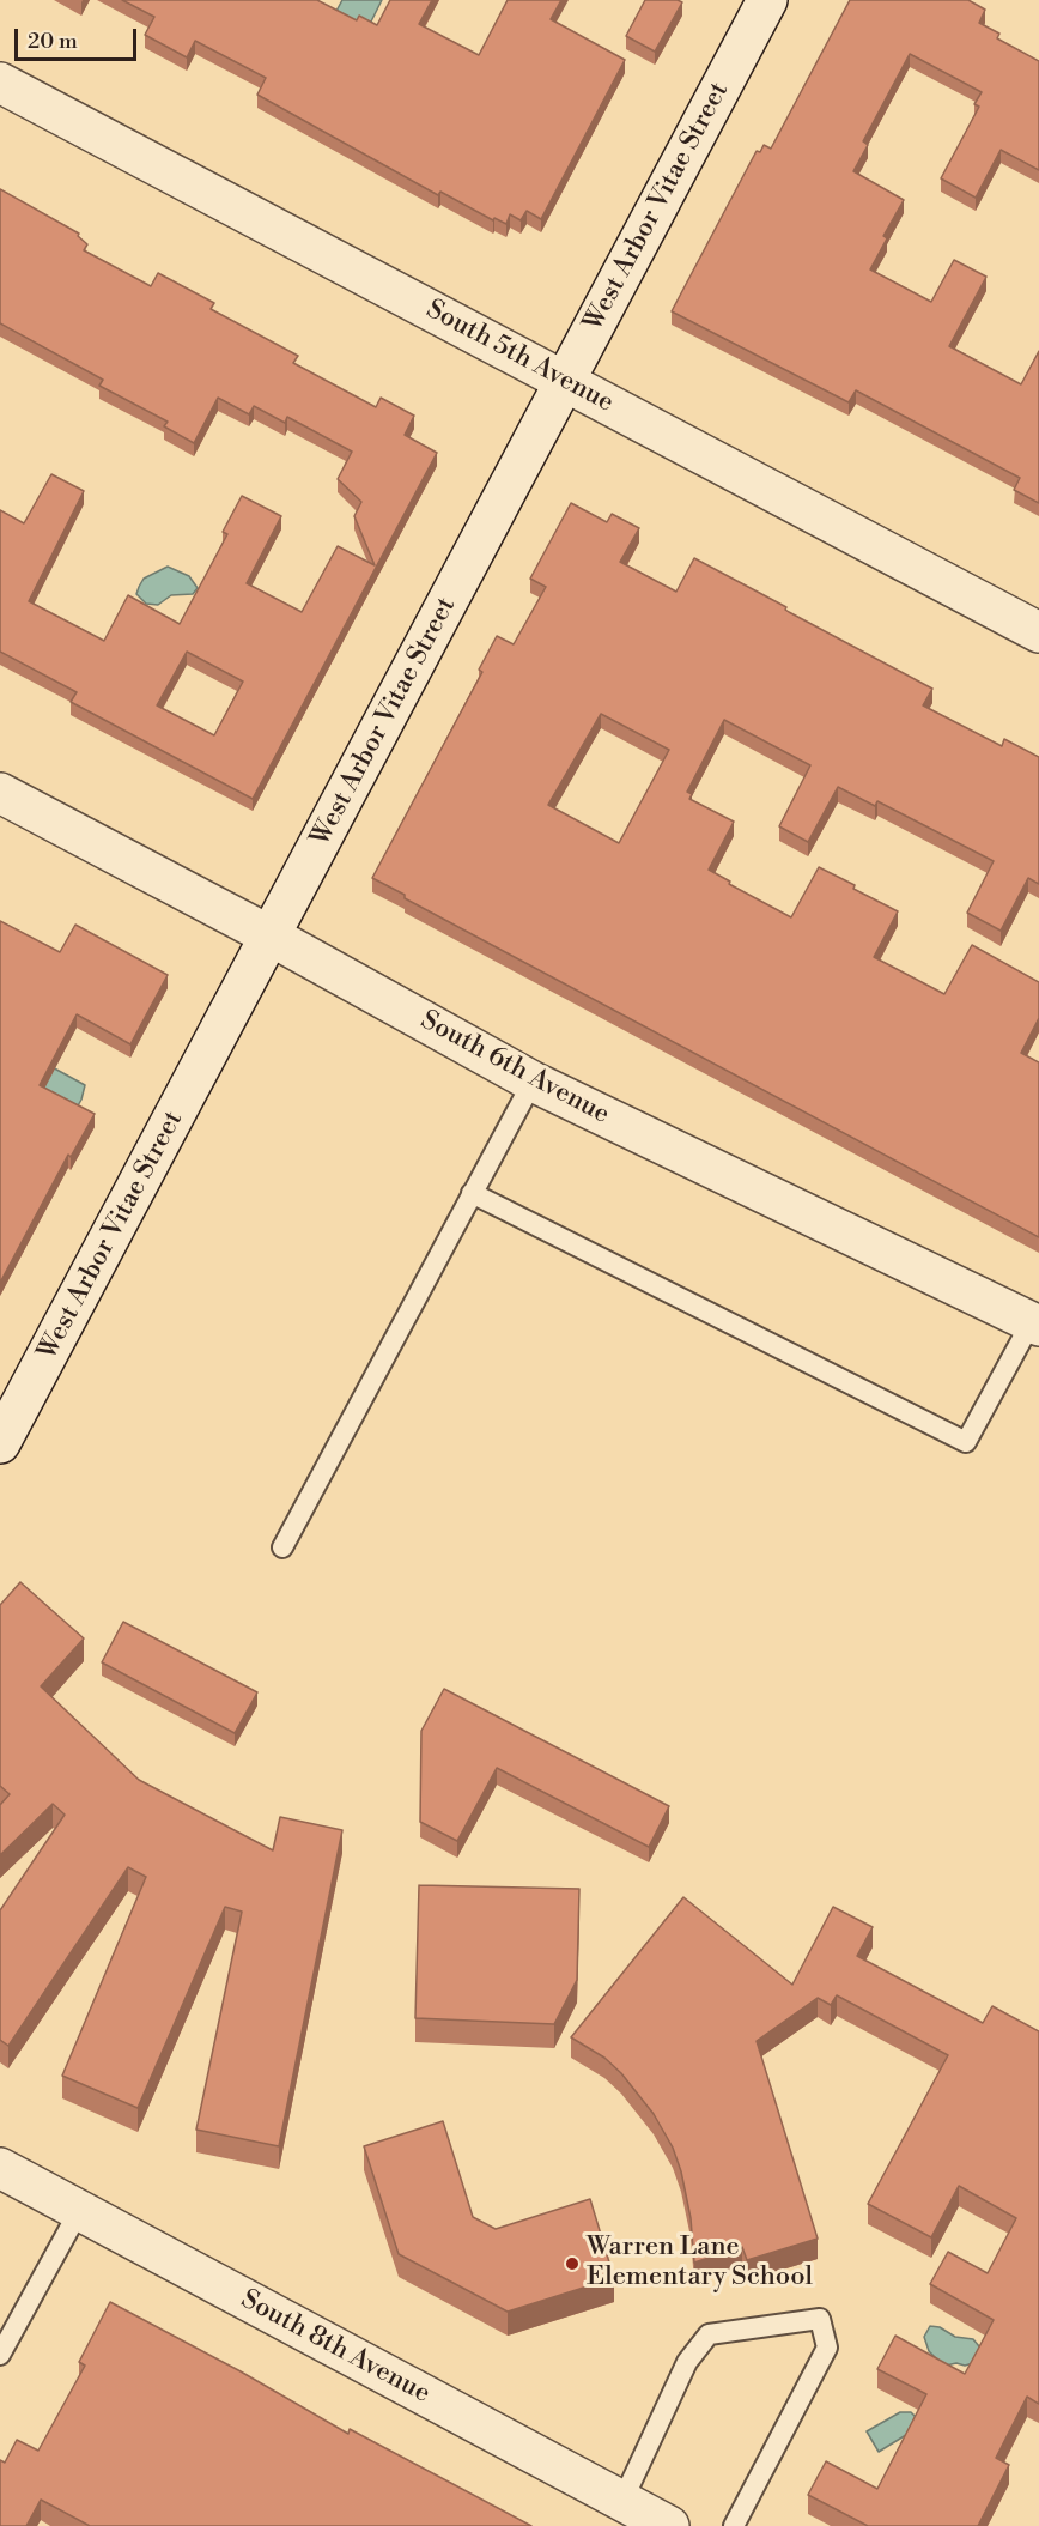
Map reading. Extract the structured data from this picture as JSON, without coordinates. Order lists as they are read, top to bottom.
{
  "streets": {
    "street": [
      "West Arbor Vitae Street",
      "South 5th Avenue",
      "South 6th Avenue",
      "South 8th Avenue"
    ]
  },
  "crossings": [
    ["West Arbor Vitae Street", "South 5th Avenue"],
    ["West Arbor Vitae Street", "South 6th Avenue"]
  ],
  "places": ["Warren Lane Elementary School"],
  "scale_bar": "20 m"
}
